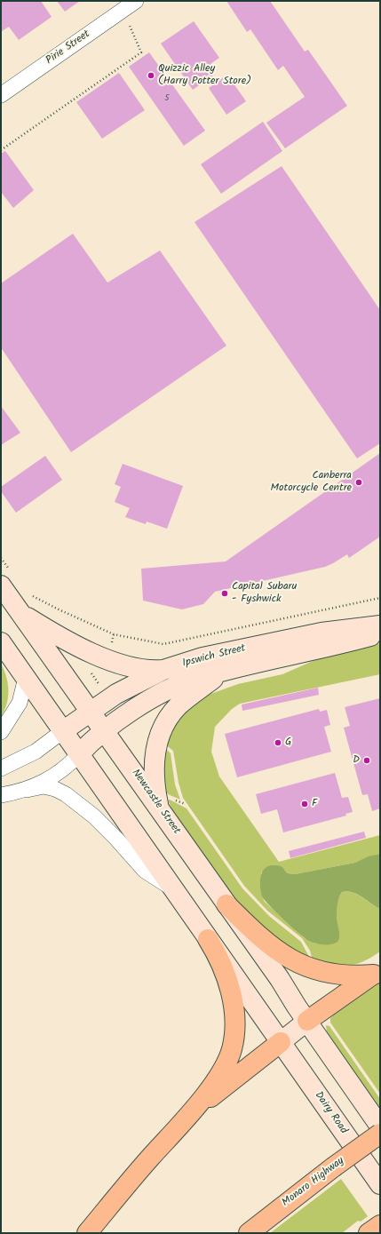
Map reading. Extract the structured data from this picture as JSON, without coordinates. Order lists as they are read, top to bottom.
{
  "streets": {
    "highway": ["Monaro Highway"],
    "main road": ["Ipswich Street", "Newcastle Street", "Dairy Road"],
    "street": ["Pirie Street"]
  },
  "crossings": [
    ["Ipswich Street", "Newcastle Street"]
  ],
  "places": [
    "Quizzic Alley (Harry Potter Store)",
    "Canberra Motorcycle Centre",
    "Capital Subaru - Fyshwick",
    "G",
    "D",
    "F"
  ],
  "house_numbers": ["5"]
}
